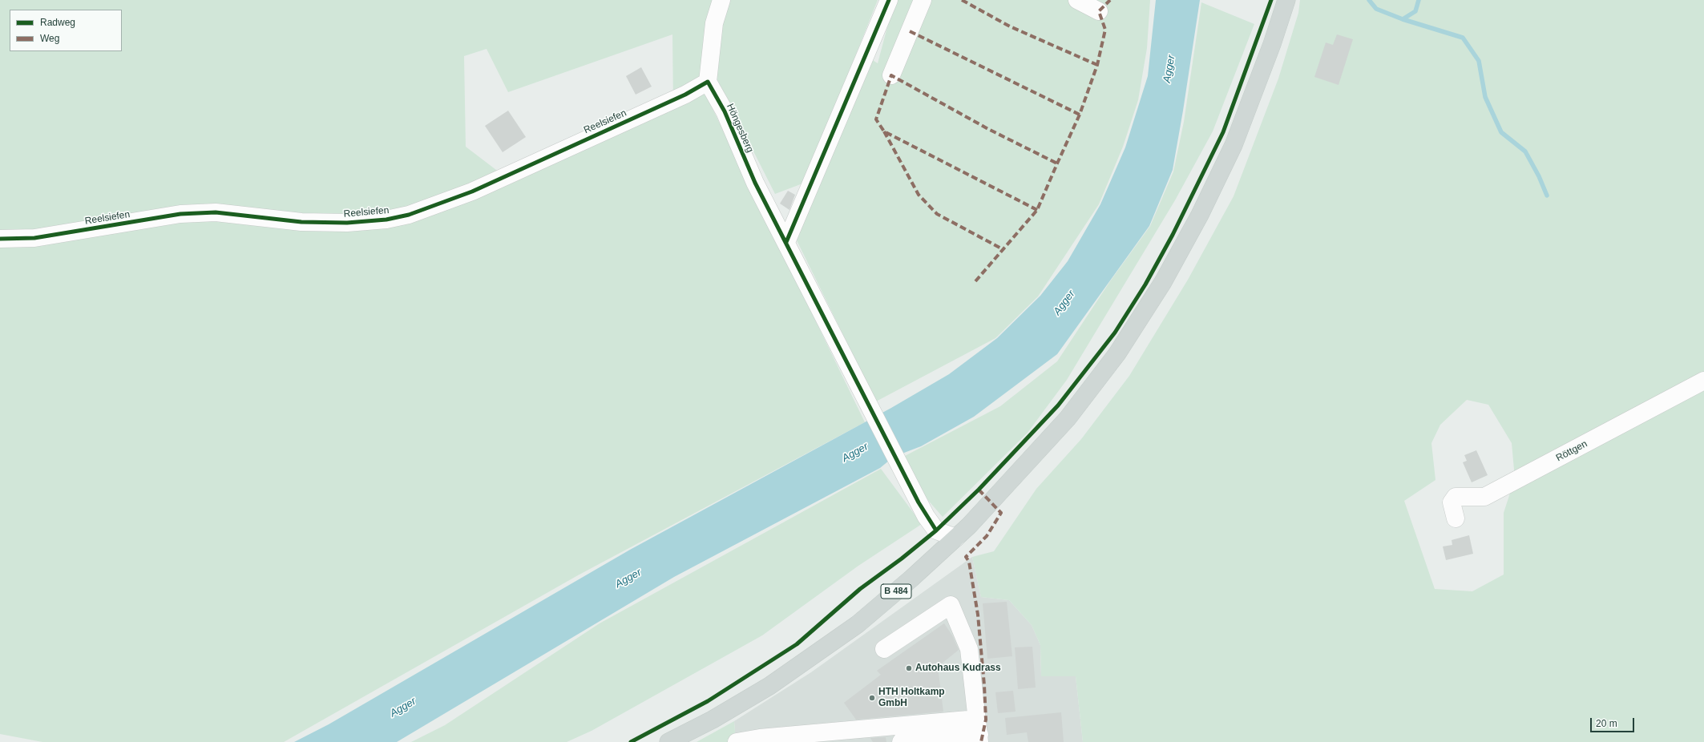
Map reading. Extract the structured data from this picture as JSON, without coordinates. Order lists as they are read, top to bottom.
{
  "streets": {
    "main road": ["B 484"],
    "street": ["Reelsiefen", "Höngesberg", "Röttgen"]
  },
  "crossings": [
    ["Reelsiefen", "Höngesberg"],
    ["Höngesberg", "B 484"]
  ],
  "water": ["Agger"],
  "places": ["Autohaus Kudrass", "HTH Holtkamp GmbH"],
  "legend": ["Radweg", "Weg"],
  "scale_bar": "20 m"
}
